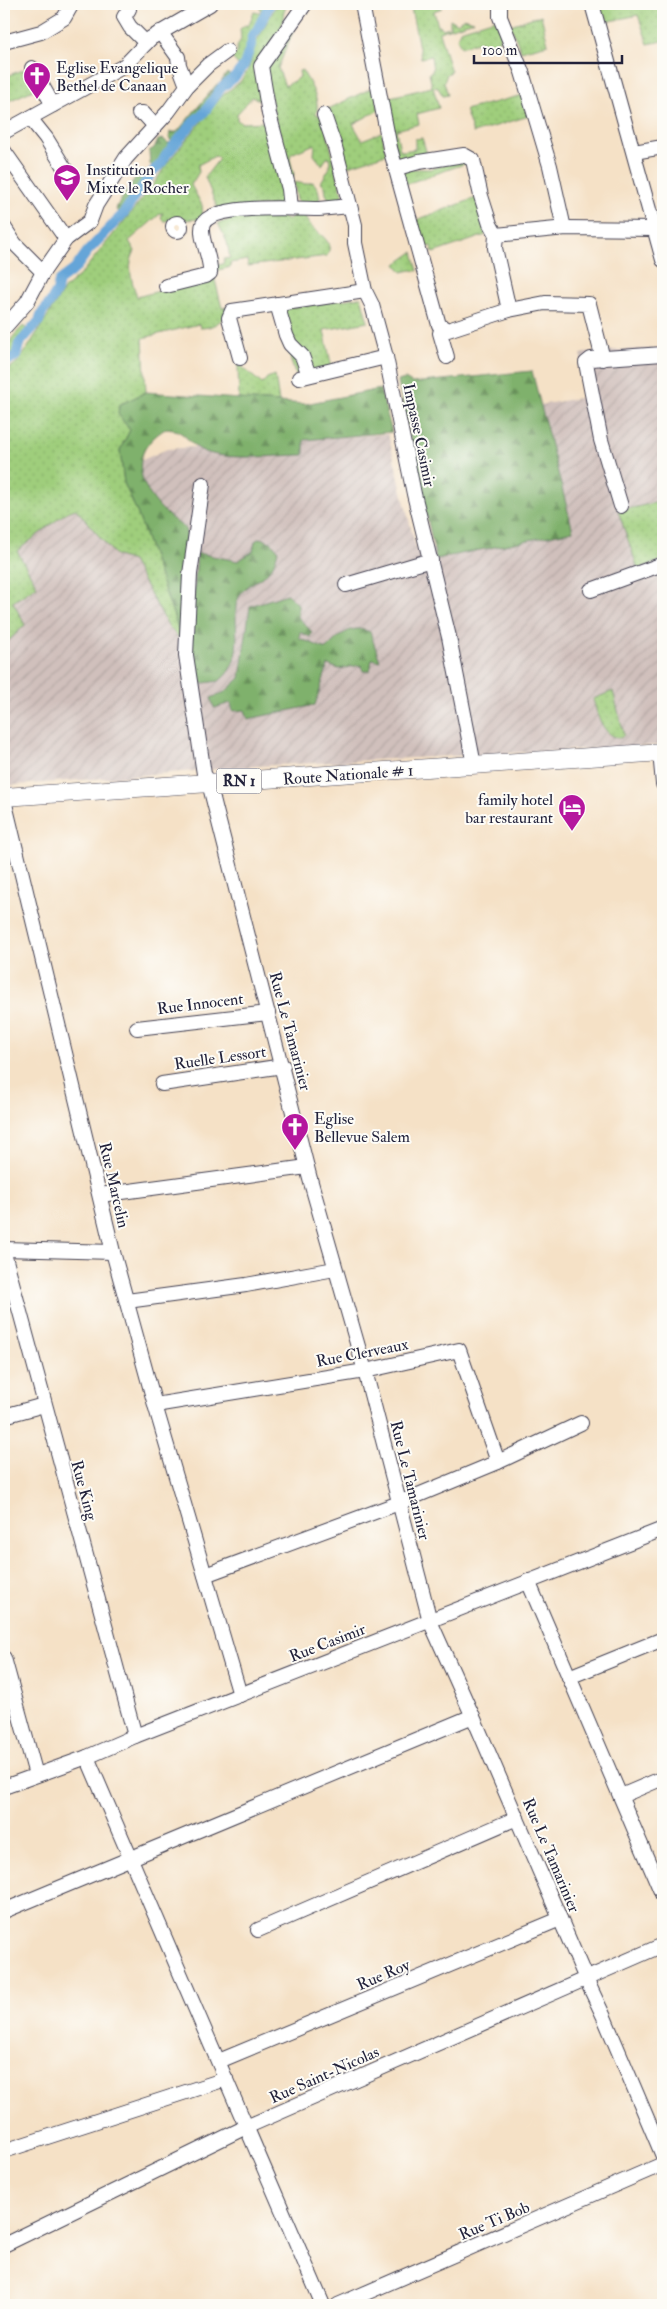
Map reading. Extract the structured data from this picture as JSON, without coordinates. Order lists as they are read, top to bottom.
{
  "streets": {
    "main road": ["Route Nationale # 1", "RN 1"],
    "street": [
      "Impasse Casimir",
      "Rue Innocent",
      "Rue Le Tamarinier",
      "Ruelle Lessort",
      "Rue Marcelin",
      "Rue Clerveaux",
      "Rue King",
      "Rue Casimir",
      "Rue Roy",
      "Rue Saint-Nicolas",
      "Rue Ti Bob"
    ]
  },
  "crossings": [
    ["Impasse Casimir", "Route Nationale # 1"],
    ["Route Nationale # 1", "Rue Le Tamarinier"],
    ["Route Nationale # 1", "Rue Marcelin"],
    ["Rue Innocent", "Rue Le Tamarinier"],
    ["Rue Le Tamarinier", "Ruelle Lessort"],
    ["Rue Le Tamarinier", "Rue Clerveaux"],
    ["Rue Le Tamarinier", "Rue Casimir"],
    ["Rue Le Tamarinier", "Rue Roy"],
    ["Rue Le Tamarinier", "Rue Saint-Nicolas"],
    ["Rue Marcelin", "Rue Clerveaux"],
    ["Rue Marcelin", "Rue Casimir"],
    ["Rue King", "Rue Casimir"]
  ],
  "places": {
    "church": ["Eglise Evangelique Bethel de Canaan", "Eglise Bellevue Salem"],
    "school or university": ["Institution Mixte le Rocher"],
    "hotel": ["family hotel bar restaurant"]
  },
  "scale_bar": "100 m"
}
